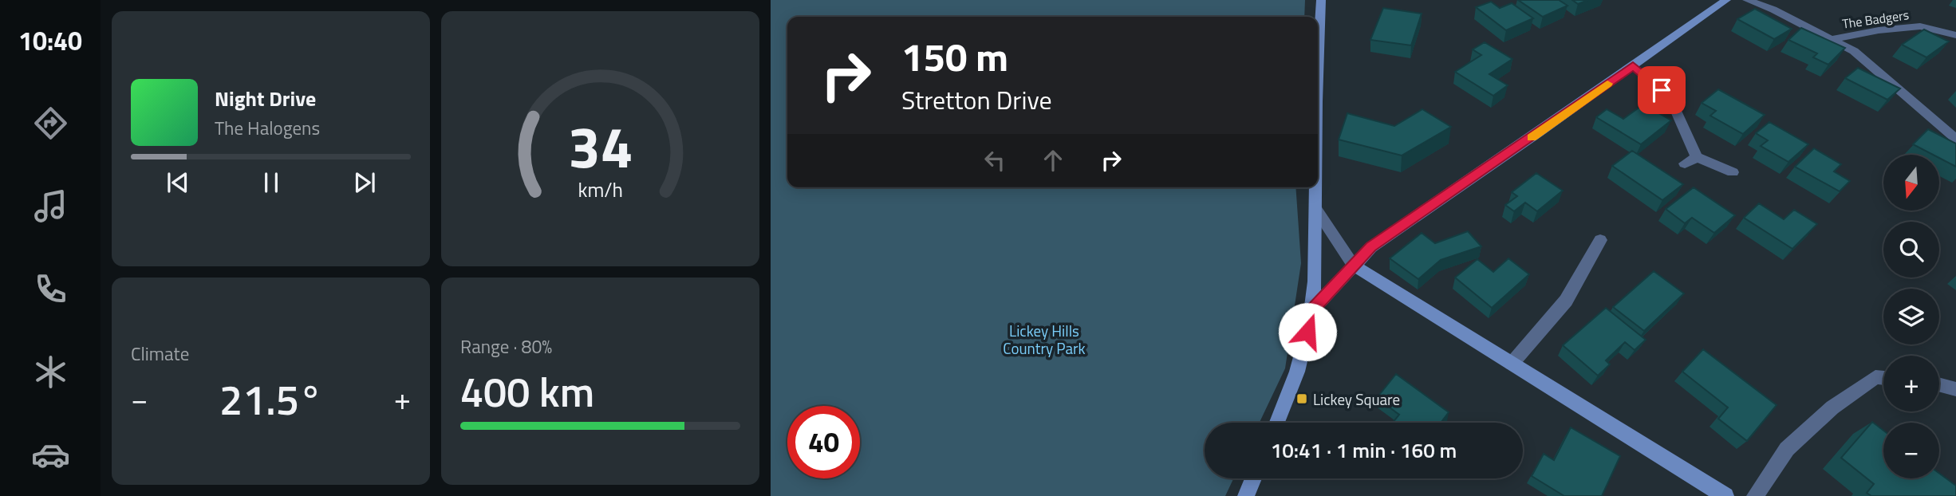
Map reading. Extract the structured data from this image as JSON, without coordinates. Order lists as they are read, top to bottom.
{
  "streets": {
    "street": ["The Badgers"]
  },
  "parks": ["Lickey Hills Country Park"],
  "places": {
    "transit": ["Lickey Square"]
  },
  "north": "bottom",
  "page": {
    "tabs": "10:40",
    "turn": ["150 m", "Stretton Drive"],
    "song": ["Night Drive", "The Halogens"],
    "map_buttons": ["+", "−"],
    "tile": [
      "Climate",
      ["Range · 80%", "400 km"]
    ],
    "heat": ["−", "21.5°", "+"],
    "limit": "40",
    "trip": "10:41 · 1 min · 160 m",
    "gauge": ["34", "km/h"]
  }
}
